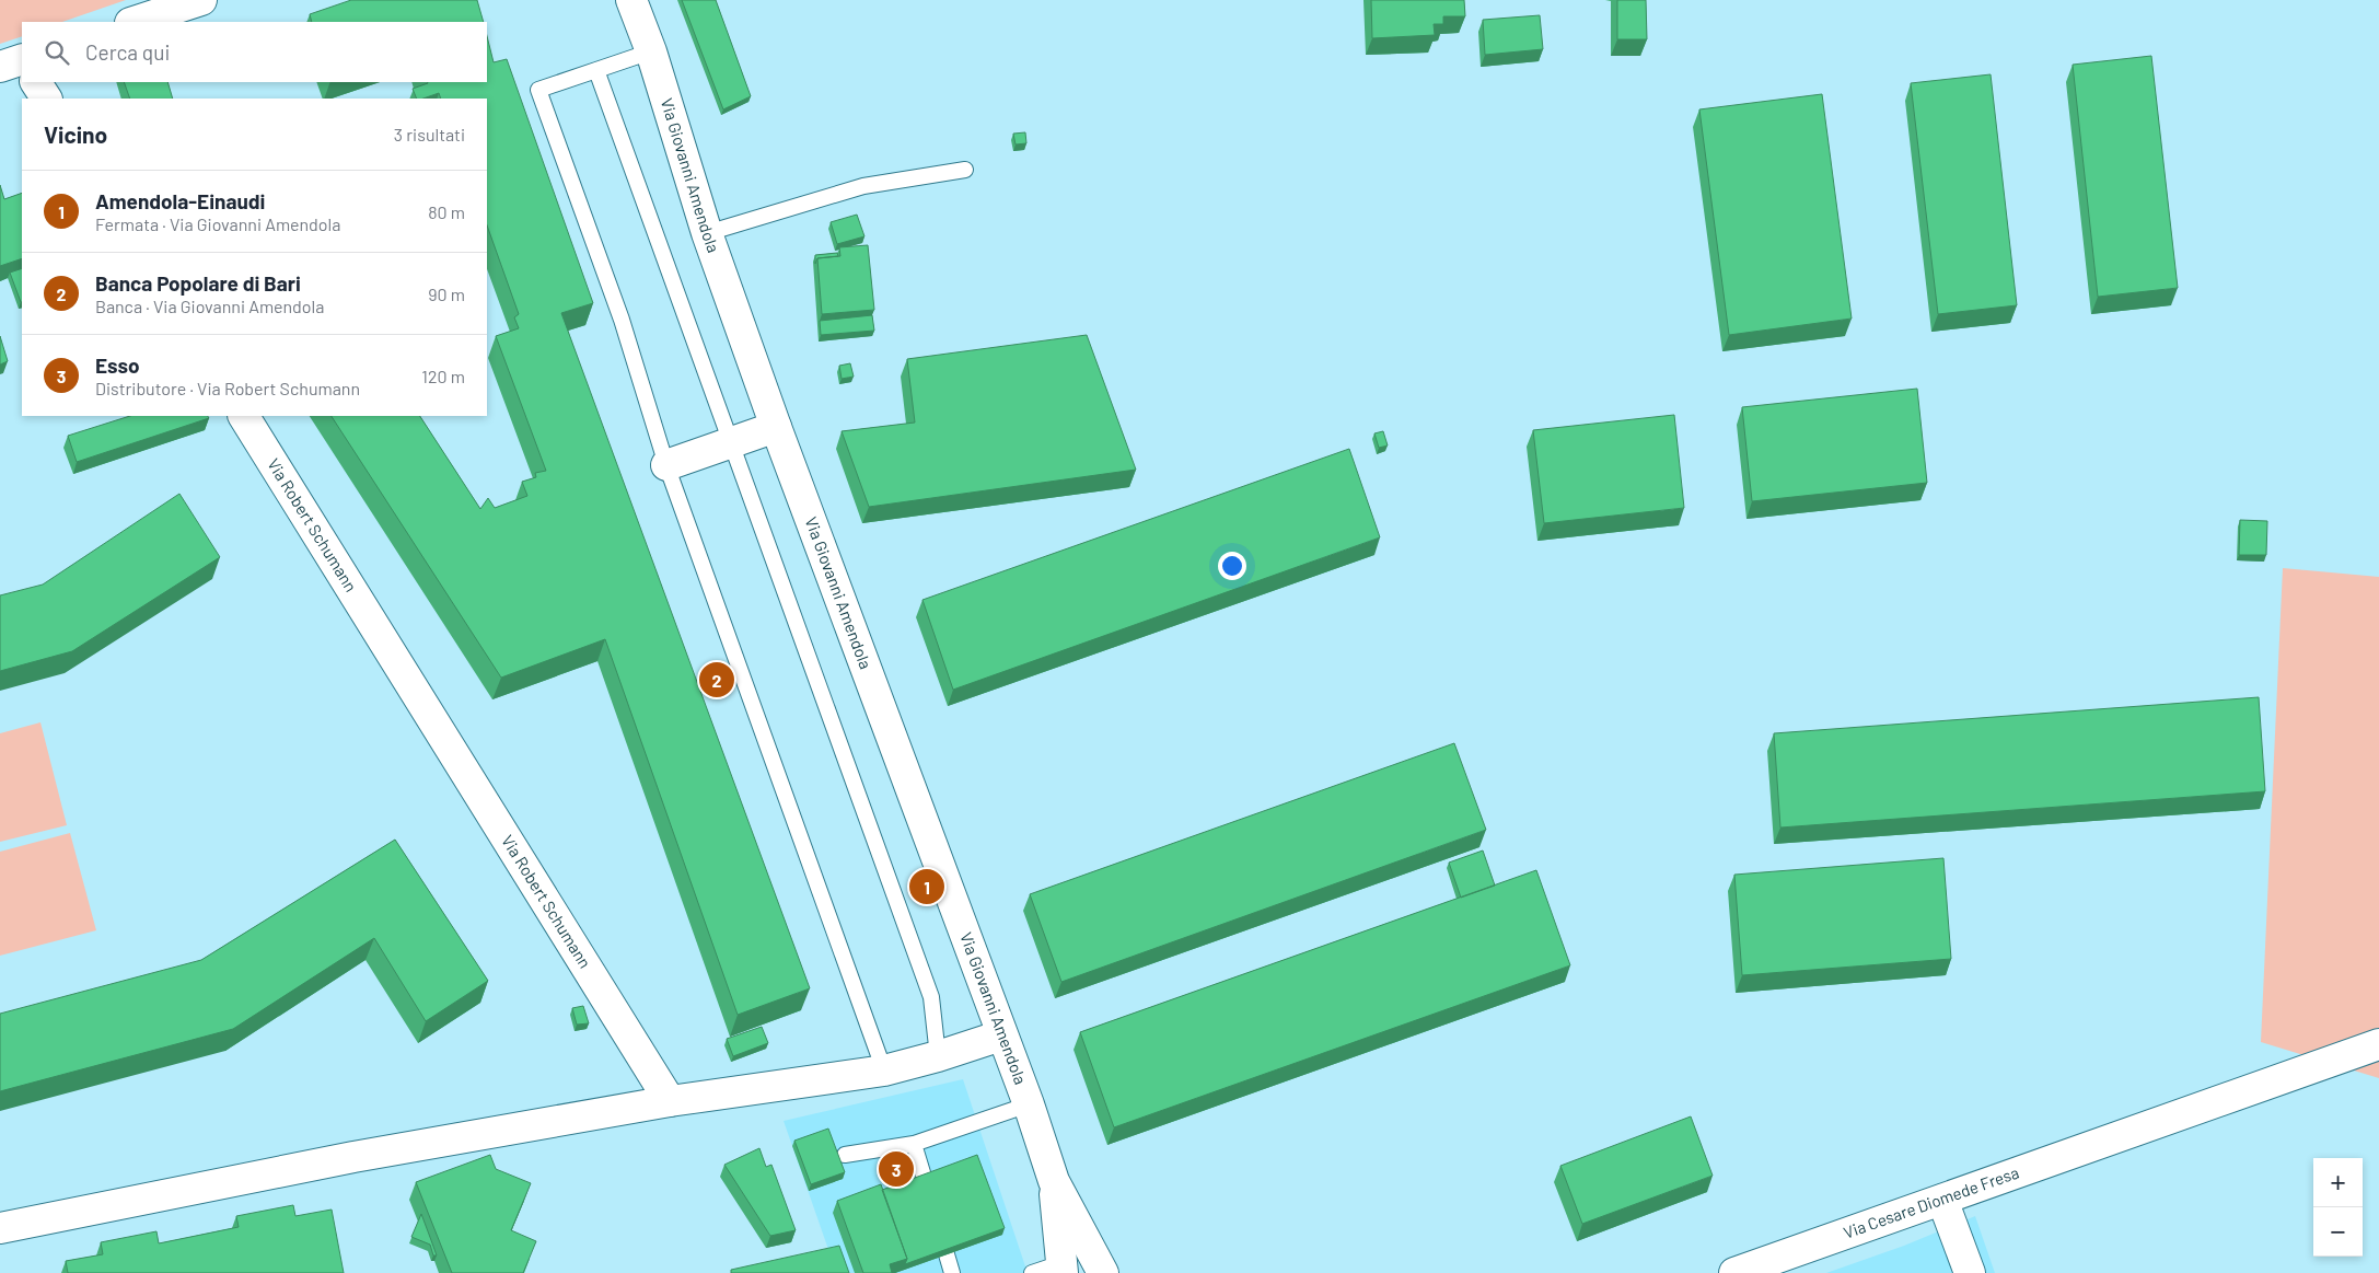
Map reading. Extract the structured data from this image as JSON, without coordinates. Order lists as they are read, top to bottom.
{
  "streets": {
    "street": ["Via Giovanni Amendola", "Via Robert Schumann", "Via Cesare Diomede Fresa"]
  },
  "page": {
    "search": "Cerca qui",
    "heading": ["Vicino", "3 risultati"],
    "list": [
      {
        "mark": "1",
        "name": "Amendola-Einaudi",
        "note": "Fermata · Via Giovanni Amendola",
        "value": "80 m"
      },
      {
        "mark": "2",
        "name": "Banca Popolare di Bari",
        "note": "Banca · Via Giovanni Amendola",
        "value": "90 m"
      },
      {
        "mark": "3",
        "name": "Esso",
        "note": "Distributore · Via Robert Schumann",
        "value": "120 m"
      }
    ],
    "pins": ["2", "1", "3"],
    "map_buttons": ["+", "−"]
  }
}
